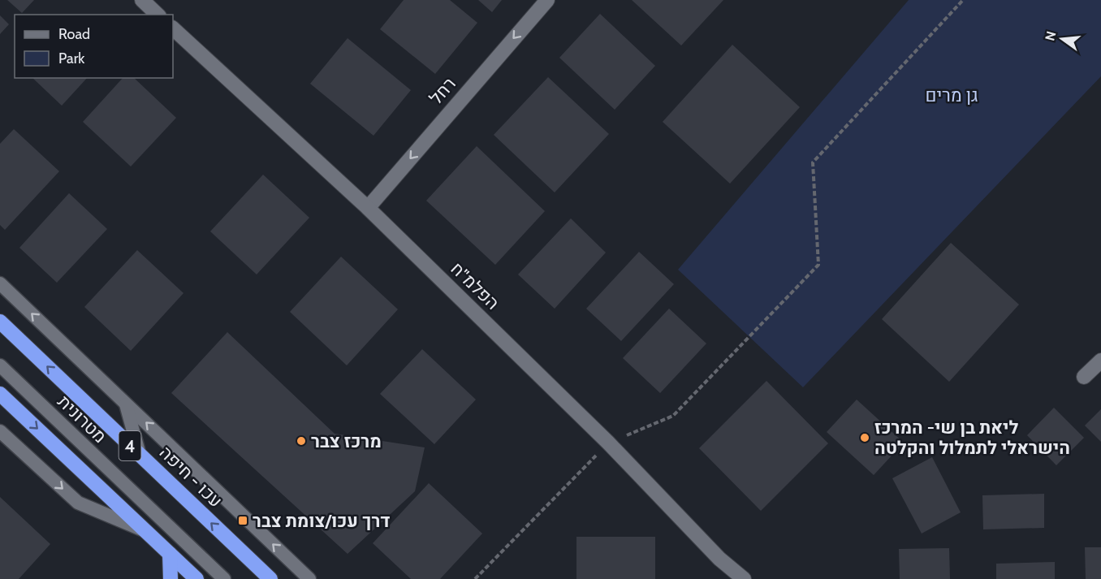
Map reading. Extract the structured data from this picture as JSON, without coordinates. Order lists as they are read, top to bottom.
{
  "streets": {
    "highway": ["4", "עכו - חיפה"],
    "street": ["רחל", "הפלמ\"ח"],
    "lane": ["מטרונית"]
  },
  "crossings": [
    ["רחל", "הפלמ\"ח"]
  ],
  "one_way": ["רחל"],
  "parks": ["גן מרים"],
  "places": {
    "other": ["ליאת בן שי- המרכז הישראלי לתמלול והקלטה", "מרכז צבר"],
    "transit": ["דרך עכו/צומת צבר"]
  },
  "legend": ["Road", "Park"],
  "north": "left"
}
